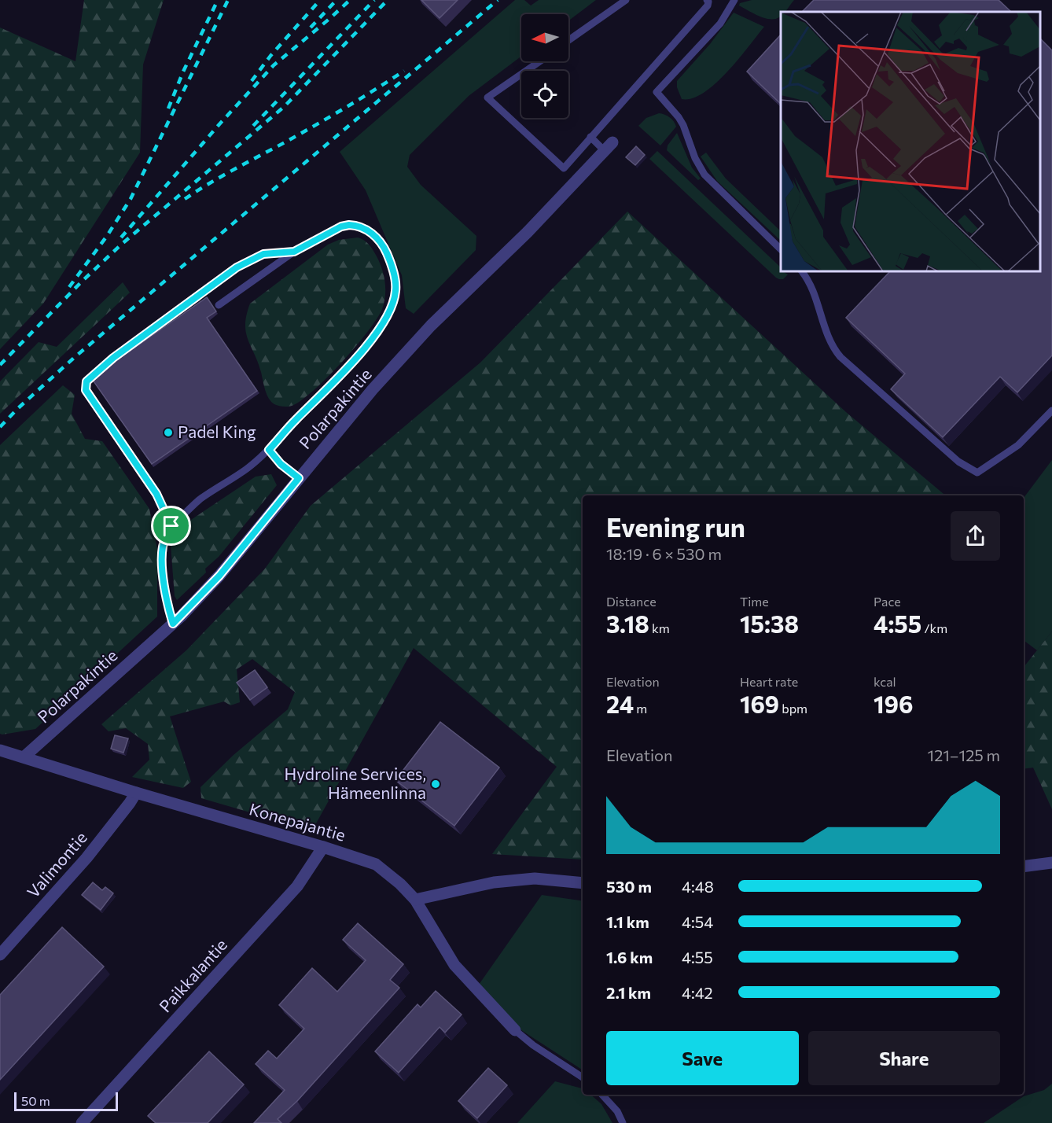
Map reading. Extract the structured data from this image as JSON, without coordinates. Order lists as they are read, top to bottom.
{
  "streets": {
    "street": [
      "Polarpakintie",
      "Konepajantie",
      "Valimontie",
      "Paikkalantie"
    ]
  },
  "crossings": [
    ["Polarpakintie", "Konepajantie"],
    ["Konepajantie", "Valimontie"],
    ["Konepajantie", "Paikkalantie"]
  ],
  "places": ["Padel King", "Hydroline Services, Hämeenlinna"],
  "scale_bar": "50 m",
  "north": "left",
  "page": {
    "heading": ["Evening run", "18:19 · 6 × 530 m"],
    "stats": [
      ["Distance", "3.18 km"],
      ["Time", "15:38"],
      ["Pace", "4:55 /km"],
      ["Elevation", "24 m"],
      ["Heart rate", "169 bpm"],
      ["kcal", "196"]
    ],
    "chart": ["Elevation", "121–125 m"],
    "list": [
      {
        "name": "530 m",
        "note": "4:48"
      },
      {
        "name": "1.1 km",
        "note": "4:54"
      },
      {
        "name": "1.6 km",
        "note": "4:55"
      },
      {
        "name": "2.1 km",
        "note": "4:42"
      }
    ],
    "buttons": ["Save", "Share"],
    "scale": "50 m"
  }
}
